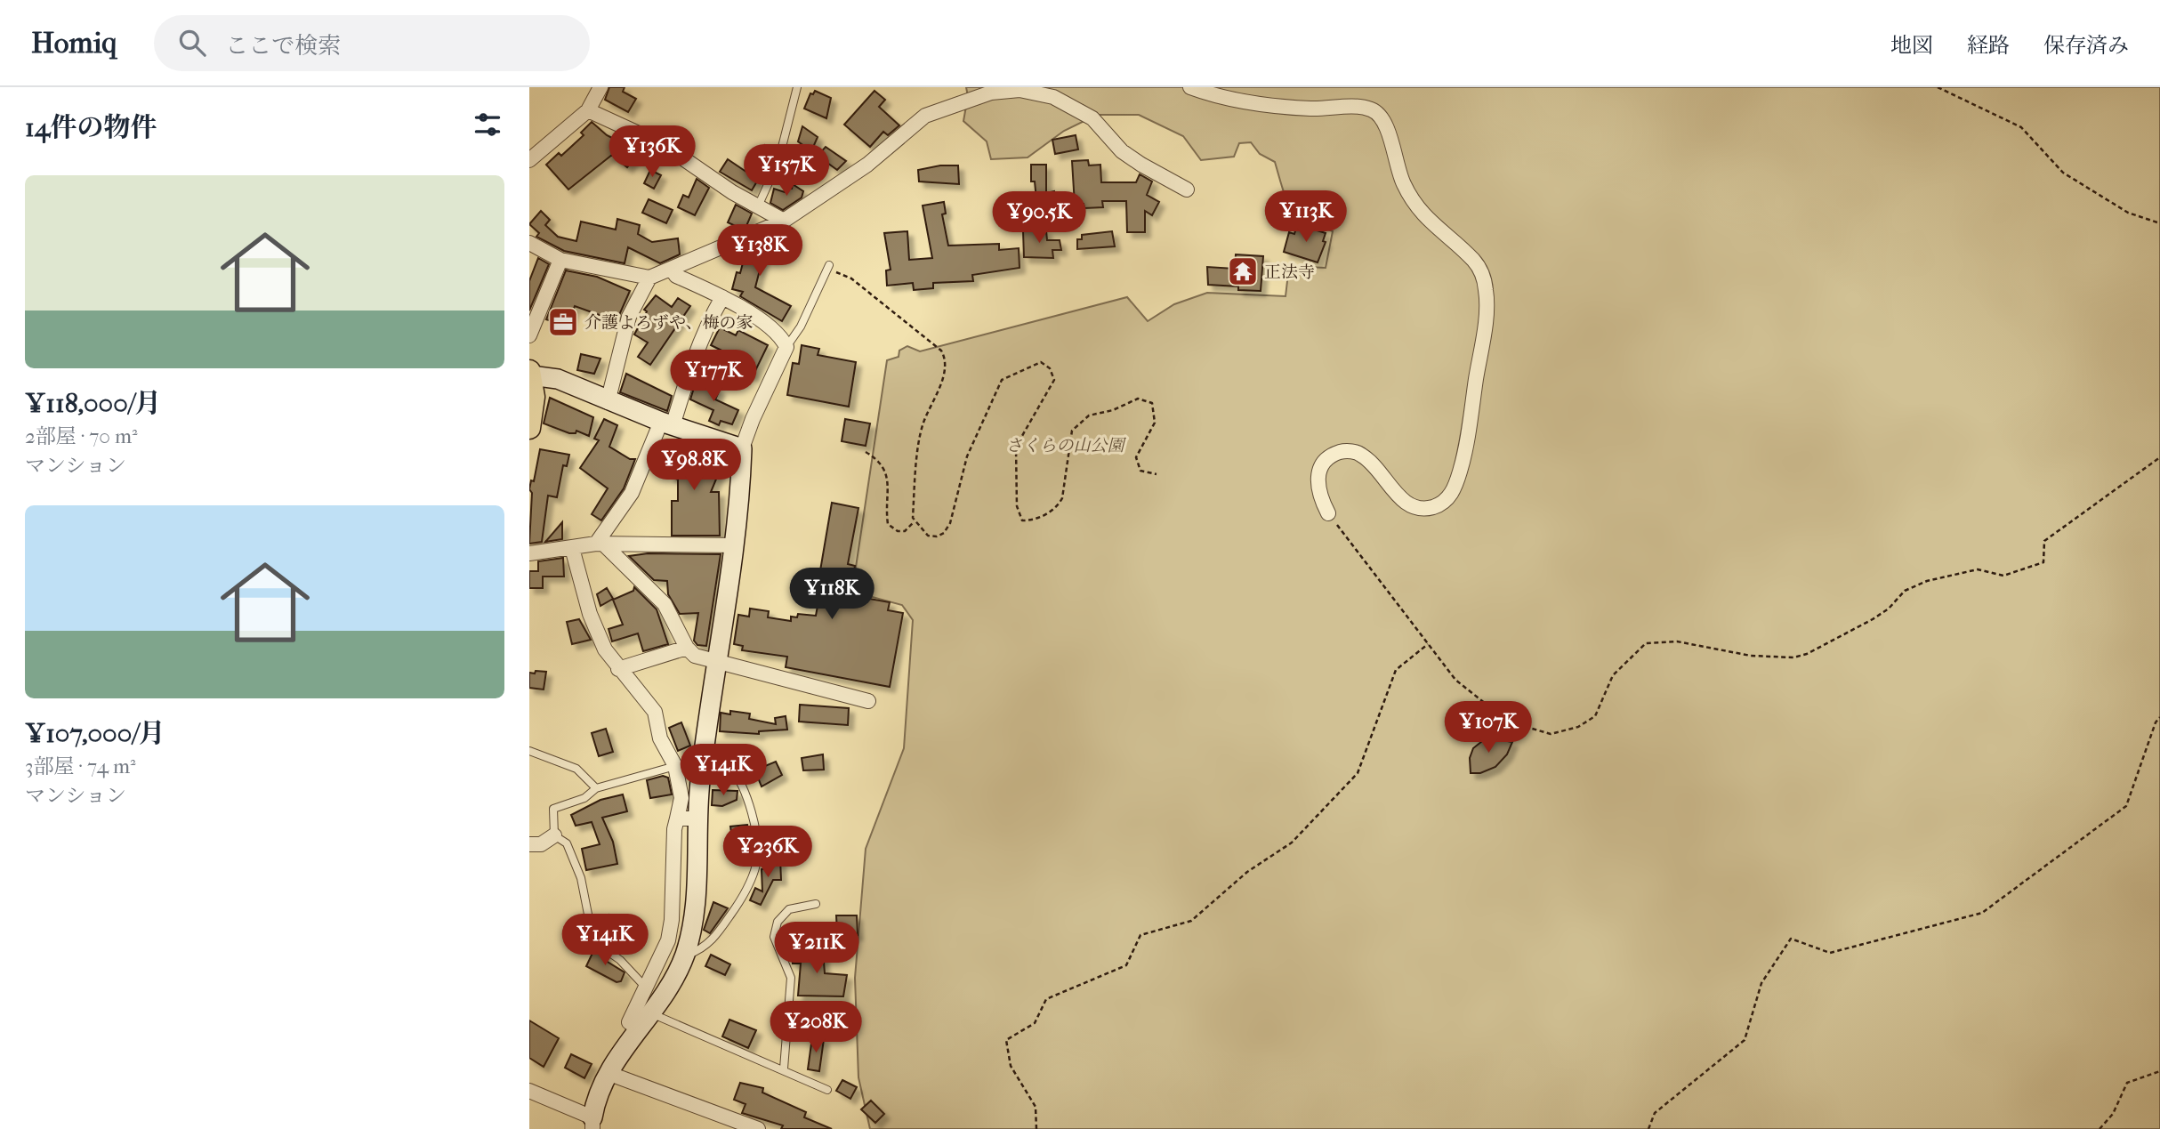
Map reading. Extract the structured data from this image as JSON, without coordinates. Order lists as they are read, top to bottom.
{
  "parks": ["さくらの山公園"],
  "places": {
    "temple": ["正法寺"],
    "office": ["介護よろずや、梅の家"]
  },
  "page": {
    "header": "Homiq",
    "search": "ここで検索",
    "nav": ["地図", "経路", "保存済み"],
    "heading": "14件の物件",
    "price": [
      "¥136K",
      "¥157K",
      "¥113K",
      "¥90.5K",
      "¥138K",
      "¥177K",
      "¥98.8K",
      "¥118K",
      "¥107K",
      "¥141K",
      "¥236K",
      "¥141K",
      "¥211K",
      "¥208K"
    ],
    "list": [
      {
        "name": "¥118,000/月",
        "note": "2部屋 · 70 m² · マンション"
      },
      {
        "name": "¥107,000/月",
        "note": "3部屋 · 74 m² · マンション"
      }
    ]
  }
}
